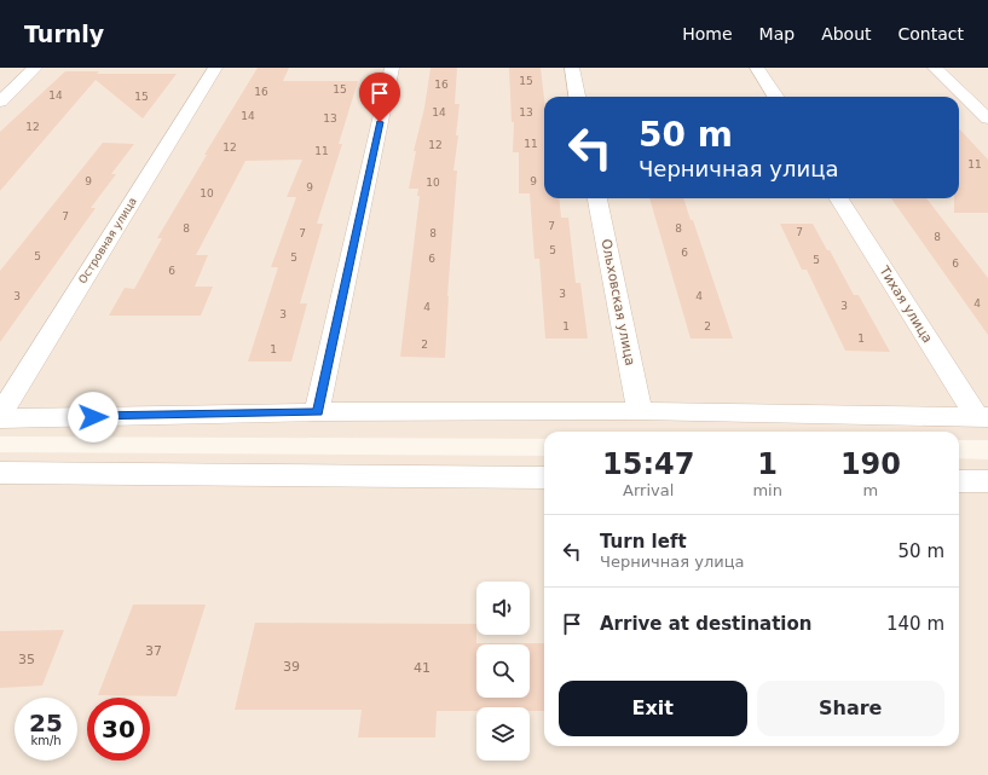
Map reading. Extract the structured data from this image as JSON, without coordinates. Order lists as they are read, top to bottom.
{
  "streets": {
    "street": ["Островная улица", "Ольховская улица", "Тихая улица"]
  },
  "house_numbers": [
    "15",
    "16",
    "15",
    "16",
    "14",
    "15",
    "14",
    "13",
    "14",
    "13",
    "12",
    "11",
    "12",
    "12",
    "11",
    "11",
    "9",
    "9",
    "10",
    "9",
    "10",
    "7",
    "7",
    "8",
    "8",
    "7",
    "7",
    "8",
    "8",
    "5",
    "6",
    "5",
    "5",
    "6",
    "5",
    "6",
    "6",
    "3",
    "3",
    "4",
    "4",
    "3",
    "4",
    "3",
    "1",
    "2",
    "1",
    "2",
    "1",
    "37",
    "35",
    "39",
    "41"
  ],
  "page": {
    "header": "Turnly",
    "nav": [
      "Home",
      "Map",
      "About",
      "Contact"
    ],
    "turn": ["50 m", "Черничная улица"],
    "eta": [
      "15:47",
      "Arrival",
      "1",
      "min",
      "190",
      "m"
    ],
    "list": [
      {
        "name": "Turn left",
        "note": "Черничная улица",
        "value": "50 m"
      },
      {
        "name": "Arrive at destination",
        "value": "140 m"
      }
    ],
    "buttons": ["Exit", "Share"],
    "speed": "25 km/h",
    "limit": "30"
  }
}
